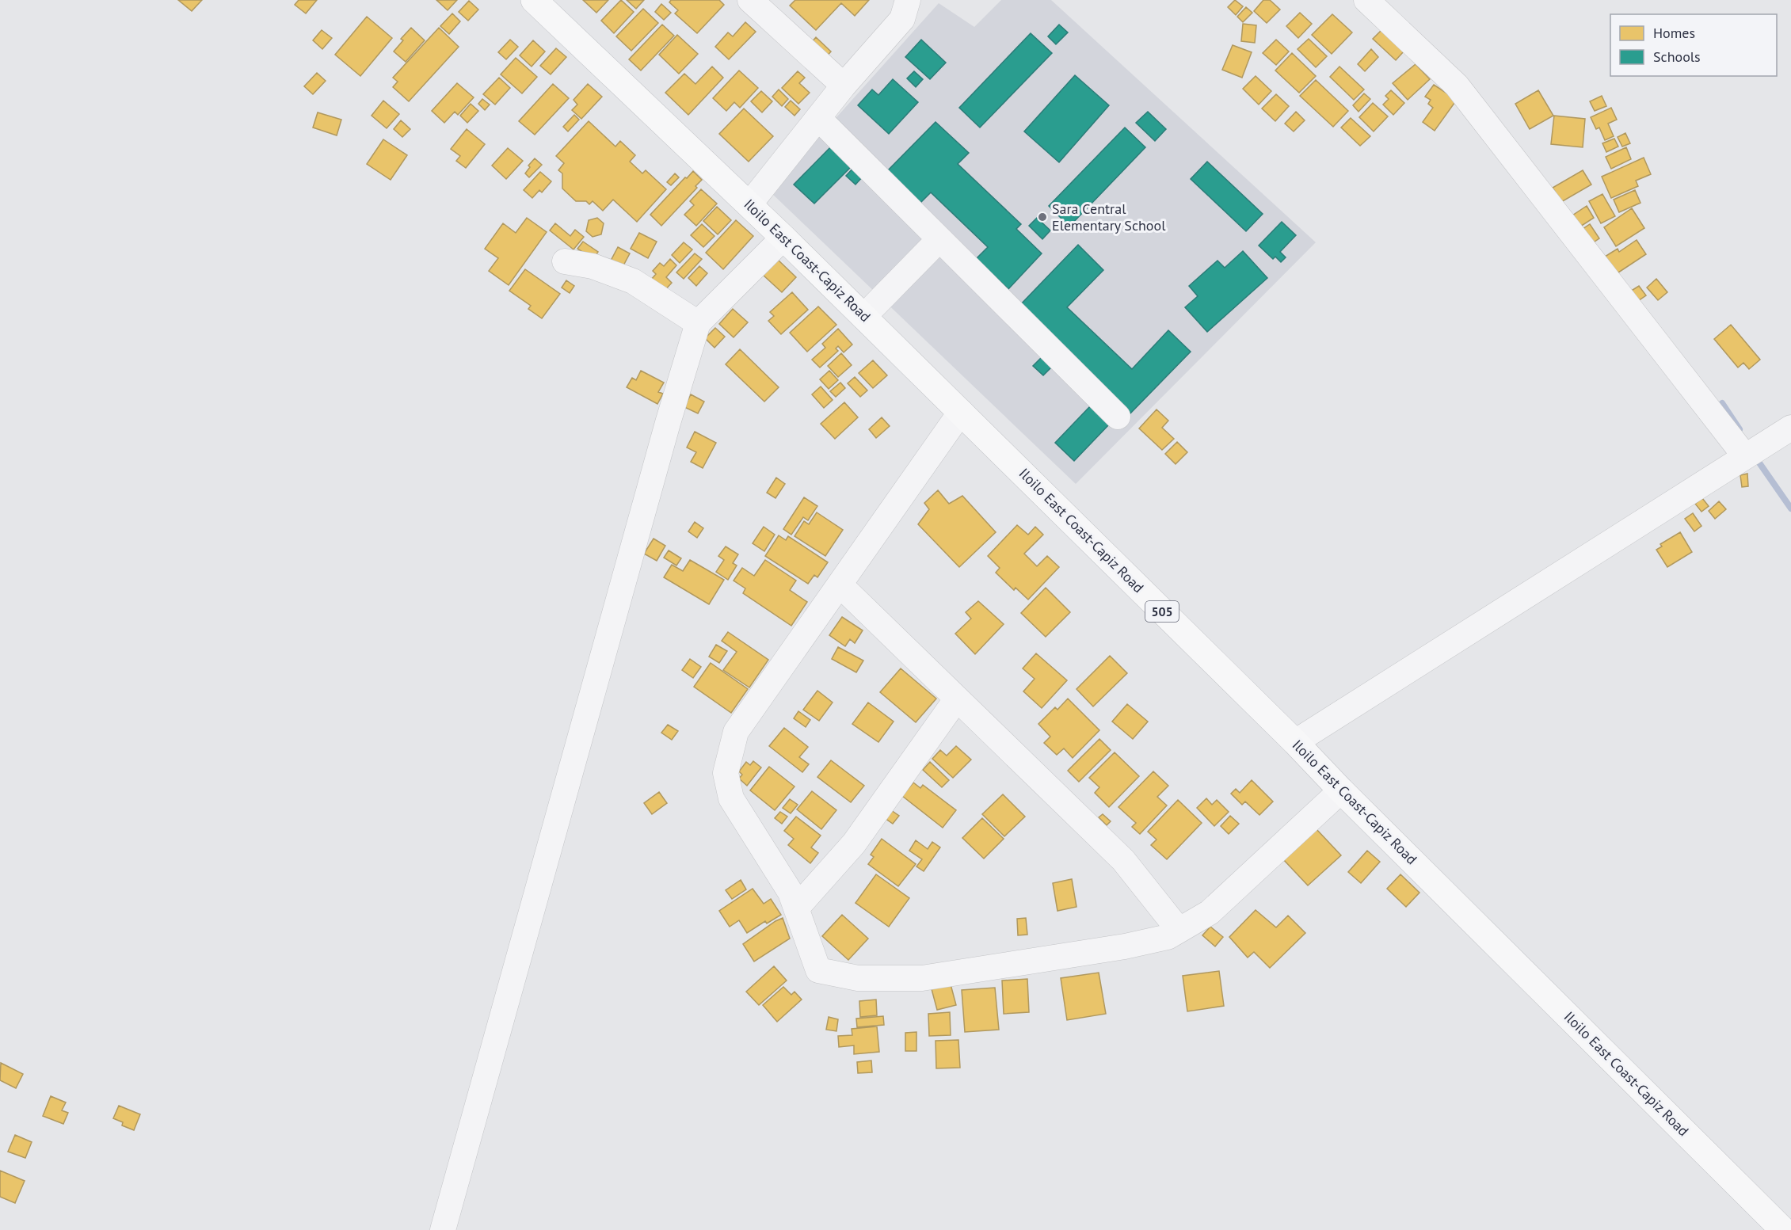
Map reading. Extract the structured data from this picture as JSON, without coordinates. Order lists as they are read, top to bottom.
{
  "streets": {
    "main road": ["Iloilo East Coast-Capiz Road", "505"]
  },
  "places": ["Sara Central Elementary School"],
  "legend": ["Homes", "Schools"]
}
